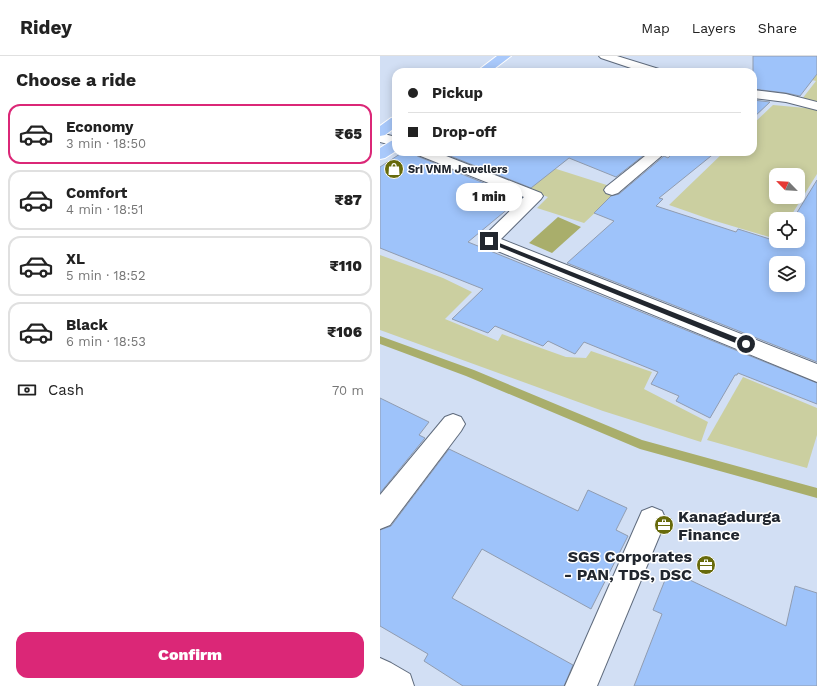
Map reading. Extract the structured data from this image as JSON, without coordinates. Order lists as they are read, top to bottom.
{
  "places": {
    "shop": ["Sri VNM Jewellers"],
    "office": ["Kanagadurga Finance", "SGS Corporates - PAN, TDS, DSC"]
  },
  "north": "top left",
  "page": {
    "header": "Ridey",
    "nav": ["Map", "Layers", "Share"],
    "heading": "Choose a ride",
    "banner": ["Pickup", "Drop-off"],
    "list": [
      {
        "name": "Economy",
        "note": "3 min · 18:50",
        "value": "₹65"
      },
      {
        "name": "Comfort",
        "note": "4 min · 18:51",
        "value": "₹87"
      },
      {
        "name": "XL",
        "note": "5 min · 18:52",
        "value": "₹110"
      },
      {
        "name": "Black",
        "note": "6 min · 18:53",
        "value": "₹106"
      }
    ],
    "bubble": "1 min",
    "pay": ["Cash", "70 m"],
    "buttons": "Confirm"
  }
}
